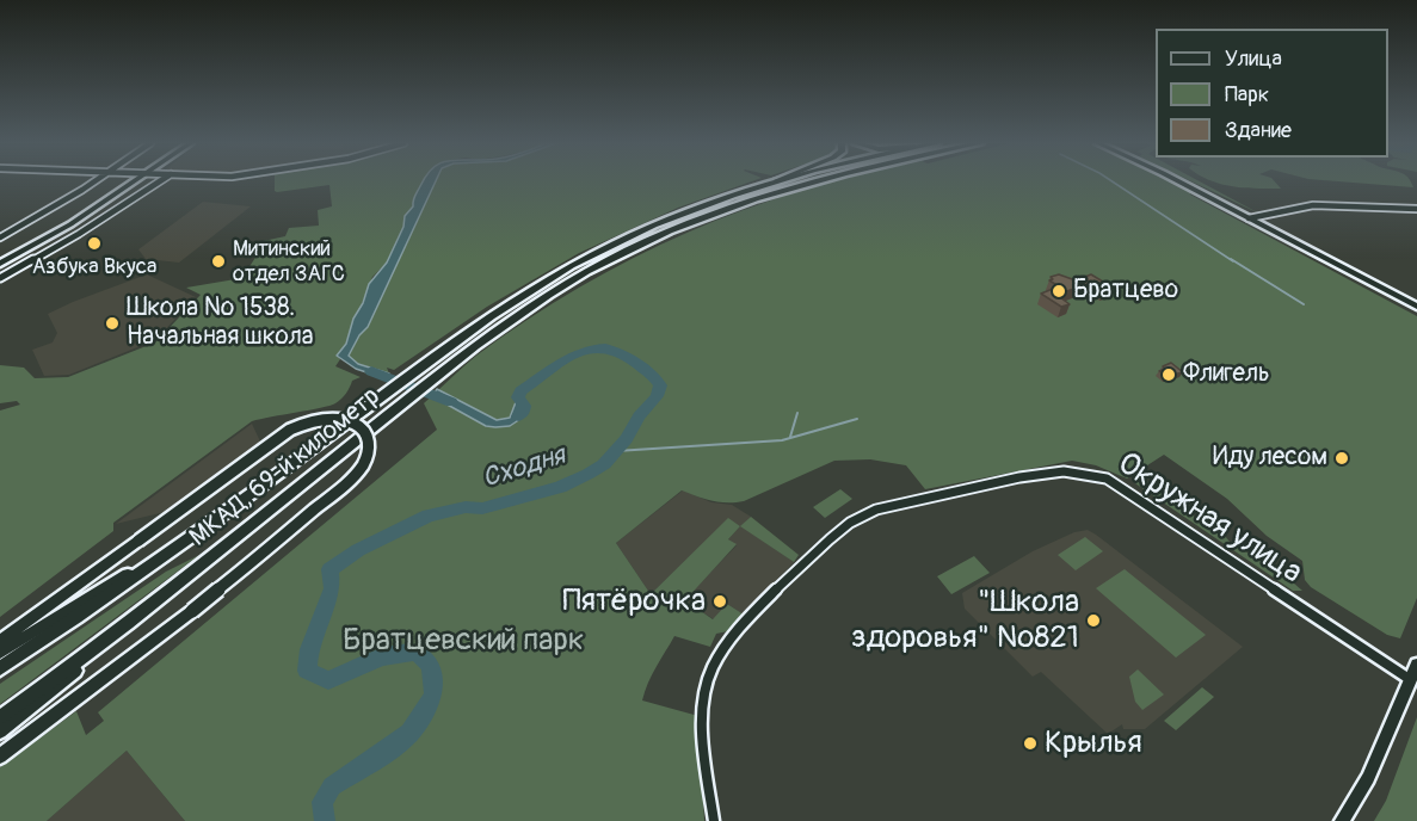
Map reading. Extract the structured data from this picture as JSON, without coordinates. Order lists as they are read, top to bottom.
{
  "streets": {
    "highway": ["МКАД, 69-й километр"],
    "street": ["Окружная улица"]
  },
  "water": ["Сходня"],
  "parks": ["Братцевский парк"],
  "places": [
    "Азбука Вкуса",
    "Митинский отдел ЗАГС",
    "Братцево",
    "Школа № 1538. Начальная школа",
    "Флигель",
    "Иду лесом",
    "Пятёрочка",
    "\"Школа здоровья\" №821",
    "Крылья"
  ],
  "legend": ["Улица", "Парк", "Здание"]
}
